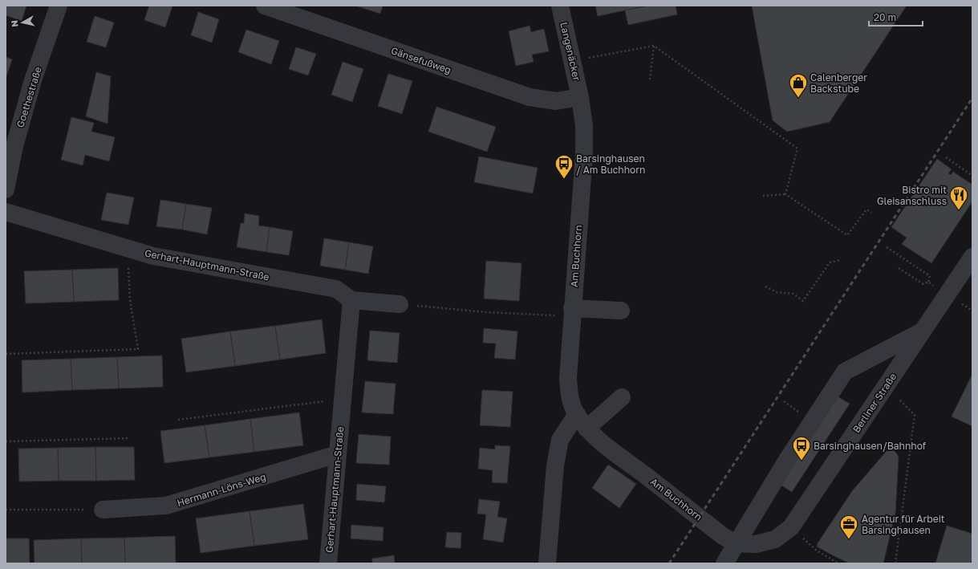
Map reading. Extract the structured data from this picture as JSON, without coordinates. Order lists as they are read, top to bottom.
{
  "streets": {
    "street": [
      "Langenäcker",
      "Gänsefußweg",
      "Goethestraße",
      "Am Buchhorn",
      "Gerhart-Hauptmann-Straße",
      "Berliner Straße",
      "Hermann-Löns-Weg"
    ]
  },
  "crossings": [
    ["Langenäcker", "Gänsefußweg"],
    ["Langenäcker", "Am Buchhorn"],
    ["Gänsefußweg", "Am Buchhorn"],
    ["Am Buchhorn", "Berliner Straße"],
    ["Gerhart-Hauptmann-Straße", "Hermann-Löns-Weg"]
  ],
  "places": {
    "shop": ["Calenberger Backstube"],
    "bus stop": ["Barsinghausen / Am Buchhorn", "Barsinghausen/Bahnhof"],
    "restaurant": ["Bistro mit Gleisanschluss"],
    "office": ["Agentur für Arbeit Barsinghausen"]
  },
  "scale_bar": "20 m",
  "north": "left"
}
